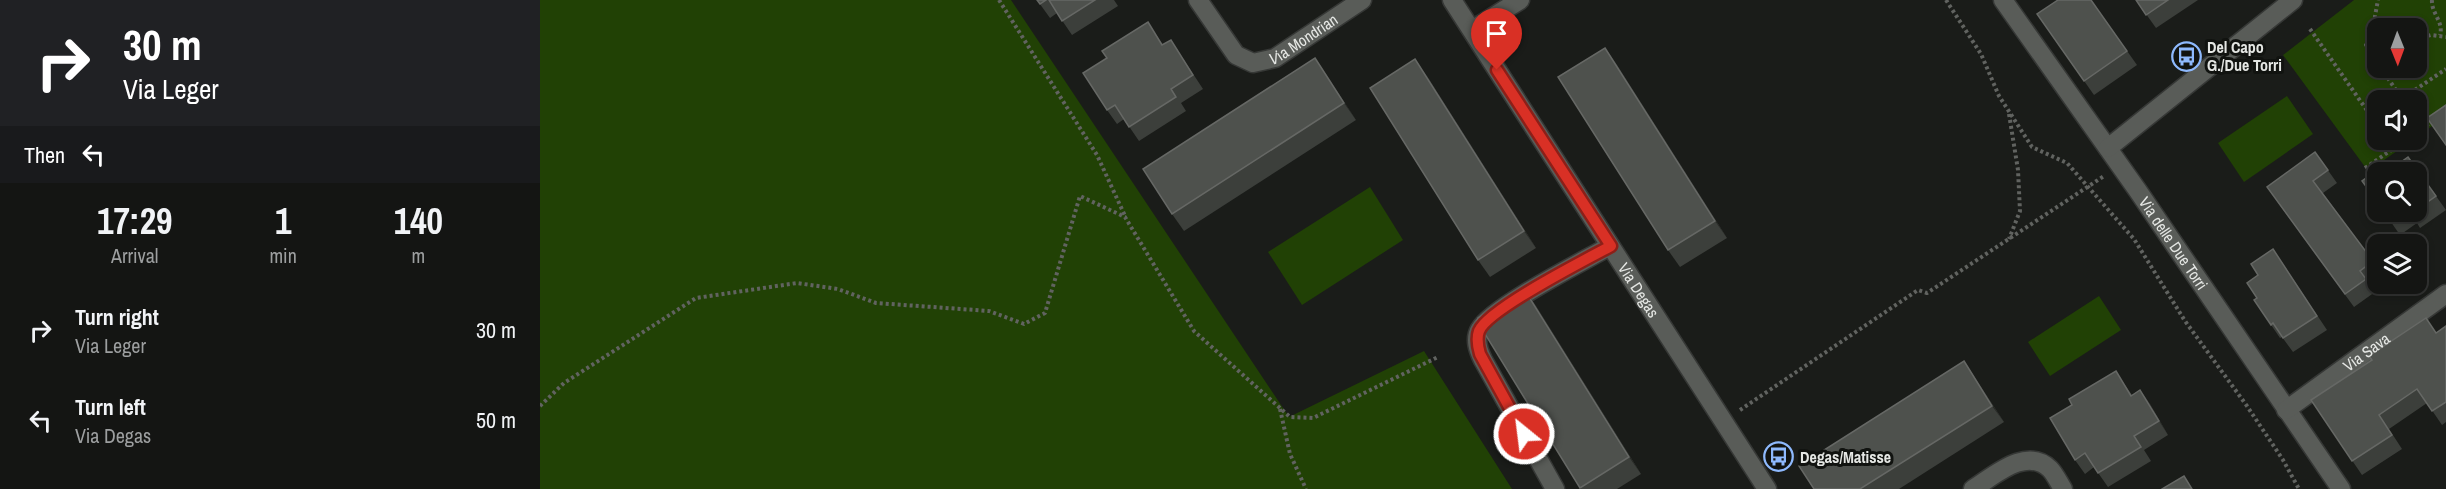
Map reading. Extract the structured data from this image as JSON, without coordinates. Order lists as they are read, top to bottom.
{
  "streets": {
    "street": [
      "Via Mondrian",
      "Via delle Due Torri",
      "Via Degas",
      "Via Sava"
    ]
  },
  "crossings": [
    ["Via delle Due Torri", "Via Sava"]
  ],
  "places": {
    "bus stop": ["Del Capo G./Due Torri", "Degas/Matisse"]
  },
  "north": "bottom",
  "page": {
    "turn": ["30 m", "Via Leger"],
    "then": "Then",
    "eta": [
      "17:29",
      "Arrival",
      "1",
      "min",
      "140",
      "m"
    ],
    "list": [
      {
        "name": "Turn right",
        "note": "Via Leger",
        "value": "30 m"
      },
      {
        "name": "Turn left",
        "note": "Via Degas",
        "value": "50 m"
      }
    ]
  }
}
